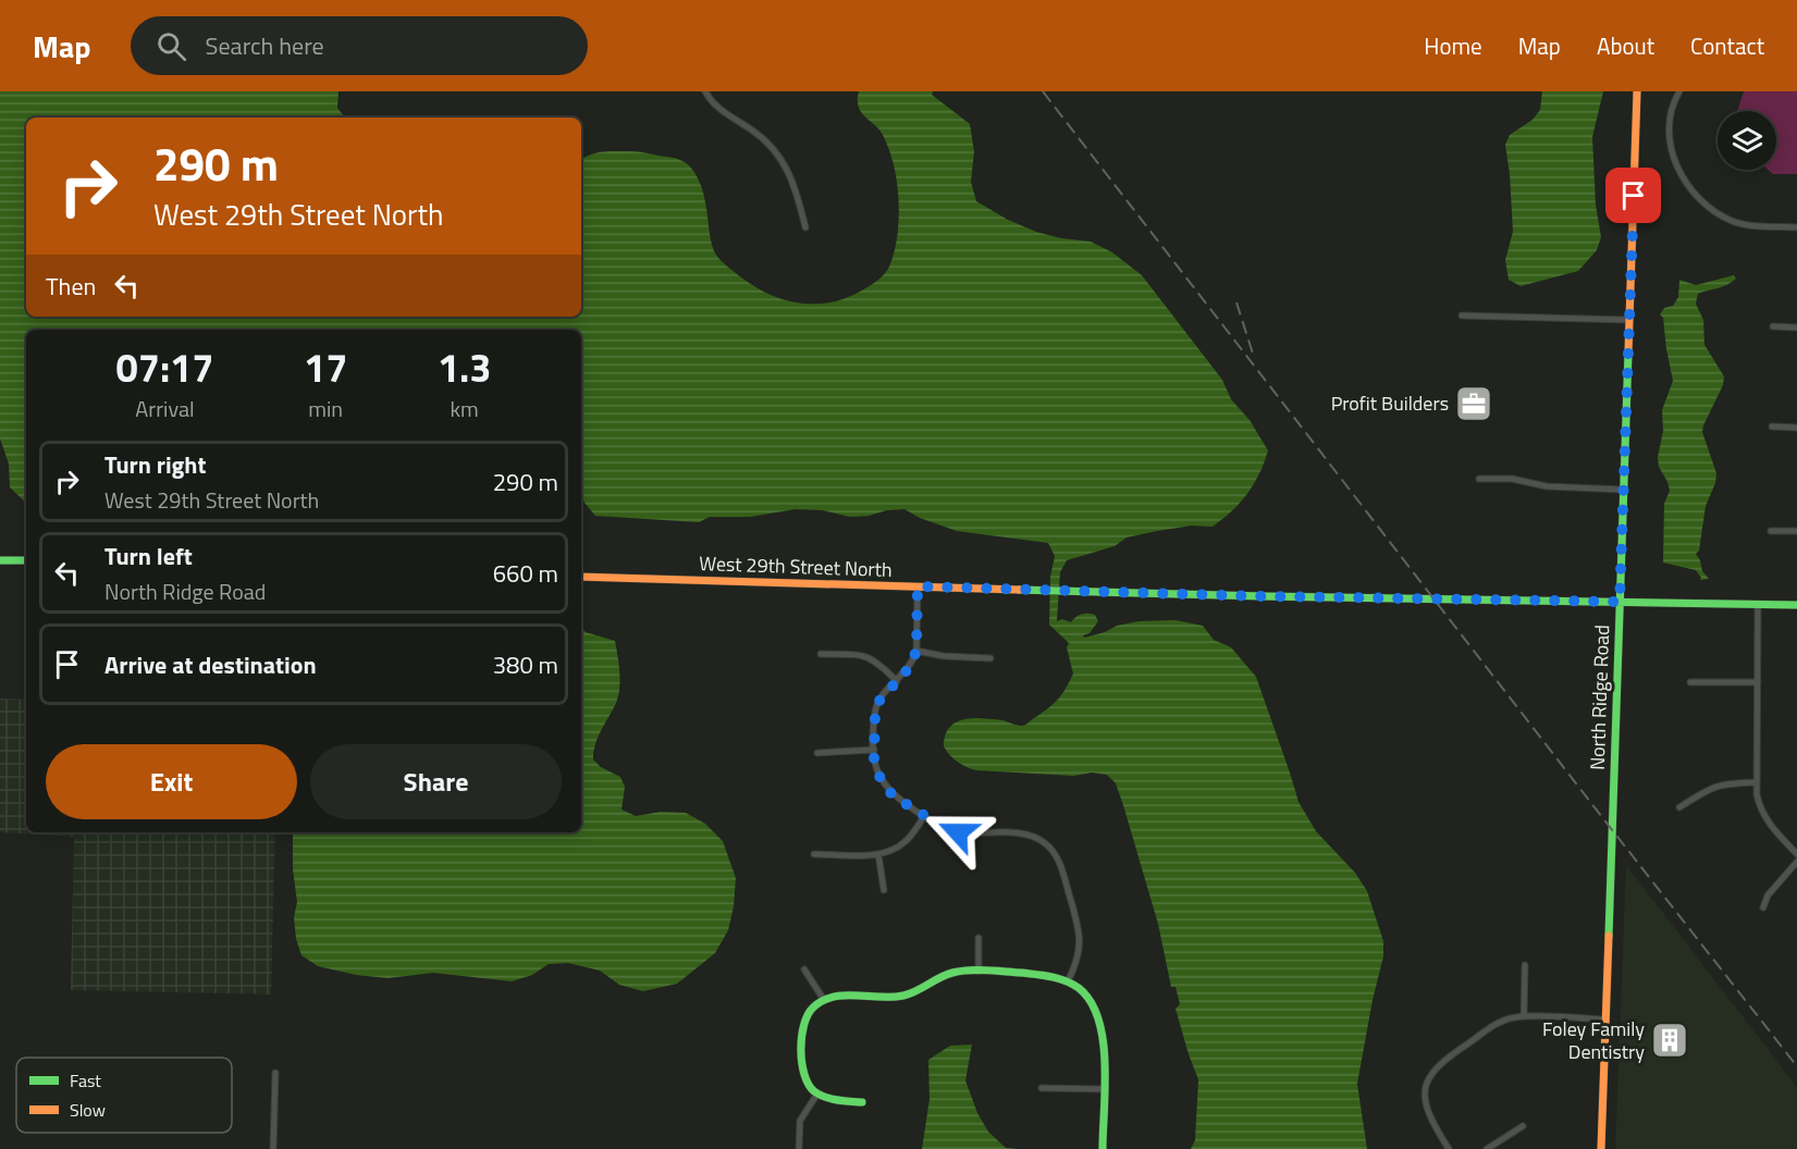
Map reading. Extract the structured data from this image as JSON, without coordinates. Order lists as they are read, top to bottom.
{
  "streets": {
    "main road": ["West 29th Street North", "North Ridge Road"]
  },
  "crossings": [
    ["West 29th Street North", "North Ridge Road"]
  ],
  "places": {
    "office": ["Profit Builders"],
    "building": ["Foley Family Dentistry"]
  },
  "legend": ["Fast", "Slow"],
  "page": {
    "header": "Map",
    "search": "Search here",
    "nav": [
      "Home",
      "Map",
      "About",
      "Contact"
    ],
    "turn": ["290 m", "West 29th Street North"],
    "then": "Then",
    "eta": [
      "07:17",
      "Arrival",
      "17",
      "min",
      "1.3",
      "km"
    ],
    "list": [
      {
        "name": "Turn right",
        "note": "West 29th Street North",
        "value": "290 m"
      },
      {
        "name": "Turn left",
        "note": "North Ridge Road",
        "value": "660 m"
      },
      {
        "name": "Arrive at destination",
        "value": "380 m"
      }
    ],
    "buttons": ["Exit", "Share"]
  }
}
